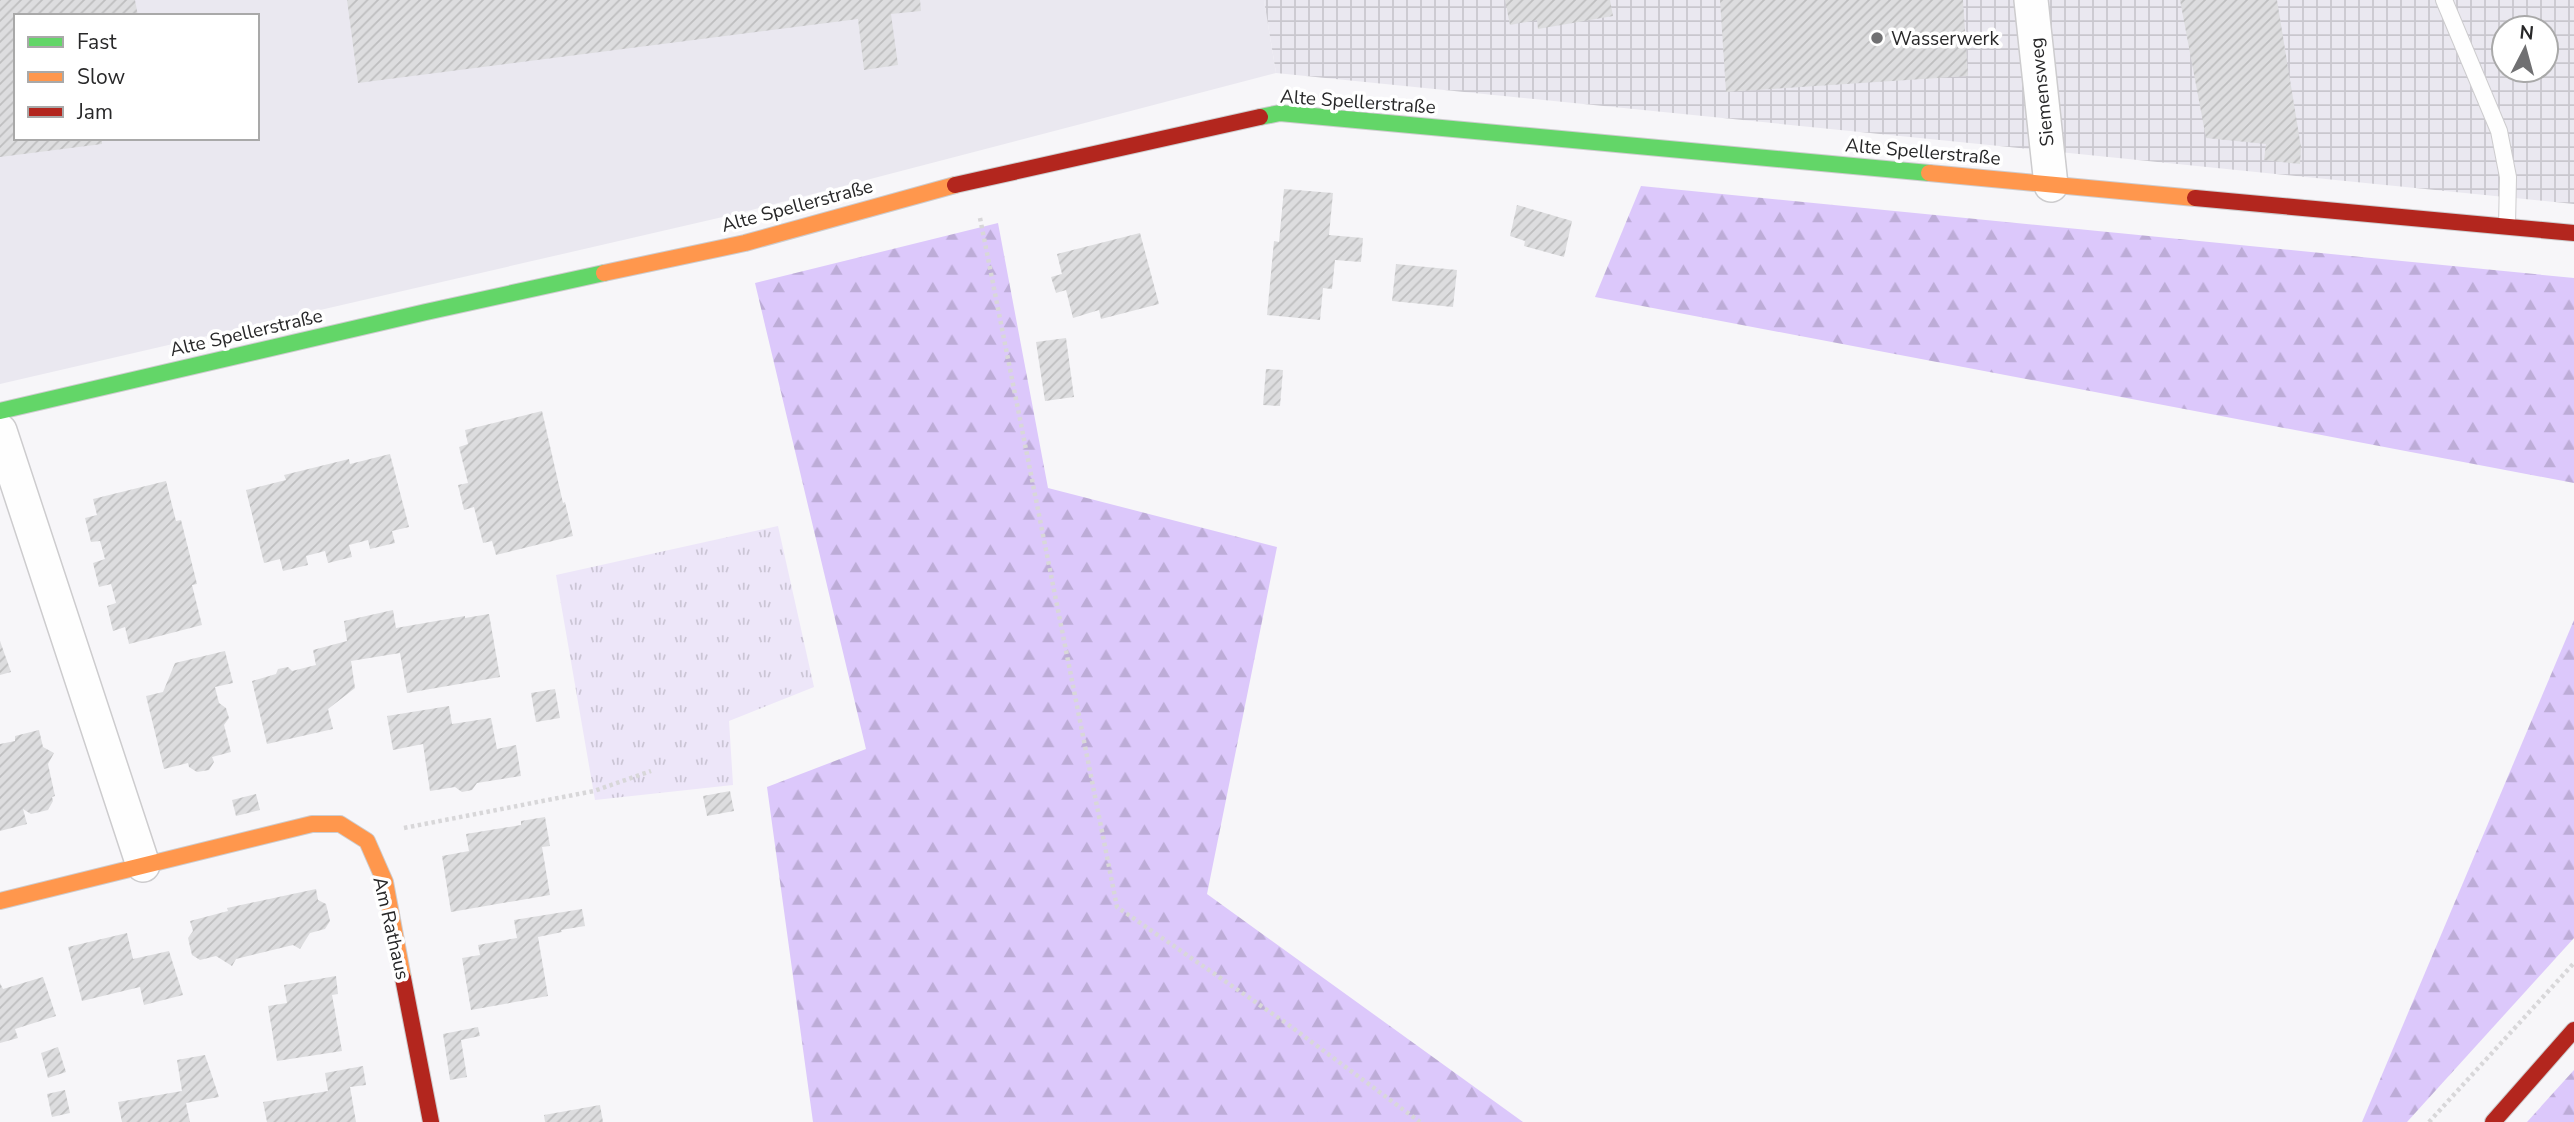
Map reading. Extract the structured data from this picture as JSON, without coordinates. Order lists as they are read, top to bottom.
{
  "streets": {
    "street": ["Siemensweg", "Alte Spellerstraße", "Am Rathaus"]
  },
  "crossings": [
    ["Siemensweg", "Alte Spellerstraße"]
  ],
  "places": ["Wasserwerk"],
  "legend": ["Fast", "Slow", "Jam"],
  "north": "top"
}
